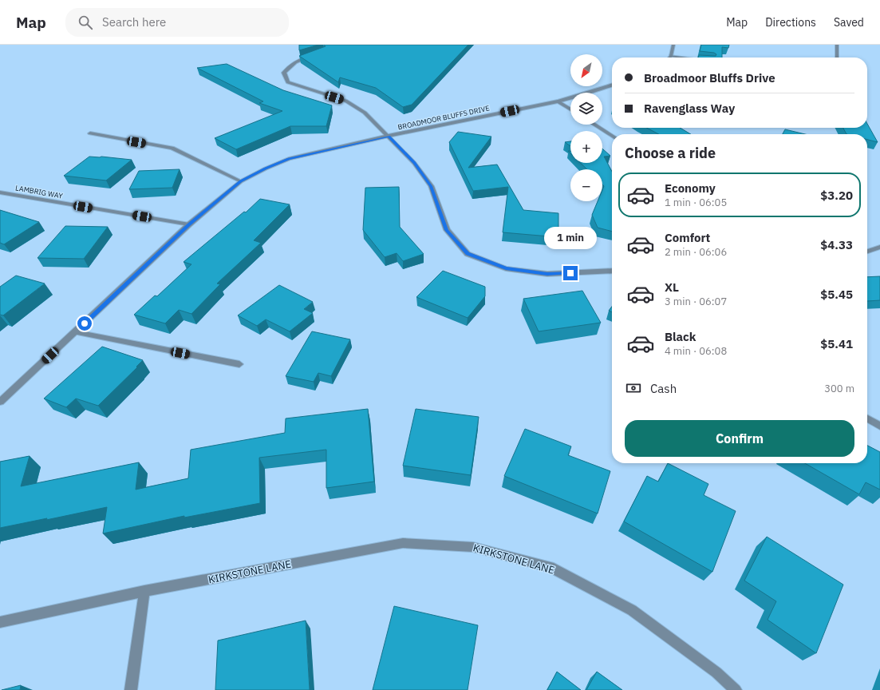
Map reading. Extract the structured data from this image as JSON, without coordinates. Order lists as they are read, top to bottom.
{
  "streets": {
    "street": ["BROADMOOR BLUFFS DRIVE", "LAMBRIG WAY", "KIRKSTONE LANE"]
  },
  "crossings": [
    ["BROADMOOR BLUFFS DRIVE", "LAMBRIG WAY"]
  ],
  "north": "bottom left",
  "page": {
    "header": "Map",
    "search": "Search here",
    "nav": ["Map", "Directions", "Saved"],
    "map_buttons": ["+", "−"],
    "banner": ["Broadmoor Bluffs Drive", "Ravenglass Way"],
    "heading": "Choose a ride",
    "list": [
      {
        "name": "Economy",
        "note": "1 min · 06:05",
        "value": "$3.20"
      },
      {
        "name": "Comfort",
        "note": "2 min · 06:06",
        "value": "$4.33"
      },
      {
        "name": "XL",
        "note": "3 min · 06:07",
        "value": "$5.45"
      },
      {
        "name": "Black",
        "note": "4 min · 06:08",
        "value": "$5.41"
      }
    ],
    "bubble": "1 min",
    "pay": ["Cash", "300 m"],
    "buttons": "Confirm"
  }
}
